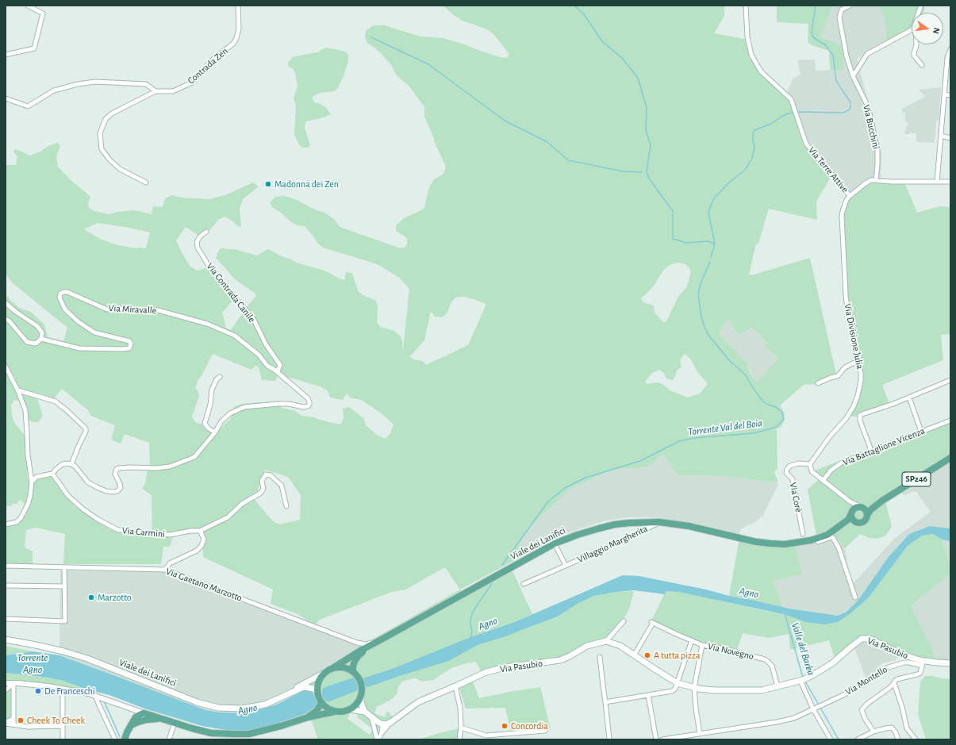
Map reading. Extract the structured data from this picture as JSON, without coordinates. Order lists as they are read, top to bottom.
{
  "streets": {
    "main road": ["SP246", "Viale dei Lanifici", "Via Pasubio"],
    "street": [
      "Contrada Zen",
      "Via Bucchini",
      "Via Terre Attive",
      "Via Contrada Canile",
      "Via Miravalle",
      "Via Divisione Julia",
      "Via Battaglione Vicenza",
      "Via Corè",
      "Via Carmini",
      "Villaggio Margherita",
      "Via Gaetano Marzotto",
      "Via Novegno",
      "Via Montello"
    ]
  },
  "crossings": [
    ["Via Bucchini", "Via Terre Attive"],
    ["Via Terre Attive", "Via Divisione Julia"],
    ["Via Contrada Canile", "Via Miravalle"],
    ["Via Divisione Julia", "Via Corè"],
    ["Viale dei Lanifici", "Villaggio Margherita"],
    ["Viale dei Lanifici", "Via Gaetano Marzotto"],
    ["Via Pasubio", "Via Novegno"],
    ["Via Pasubio", "Via Montello"]
  ],
  "water": [
    "Torrente Val del Boia",
    "Agno",
    "Valle del Barba",
    "Torrente Agno"
  ],
  "places": [
    "Madonna dei Zen",
    "Marzotto",
    "A tutta pizza",
    "De Franceschi",
    "Cheek To Cheek",
    "Concordia"
  ],
  "north": "right"
}
